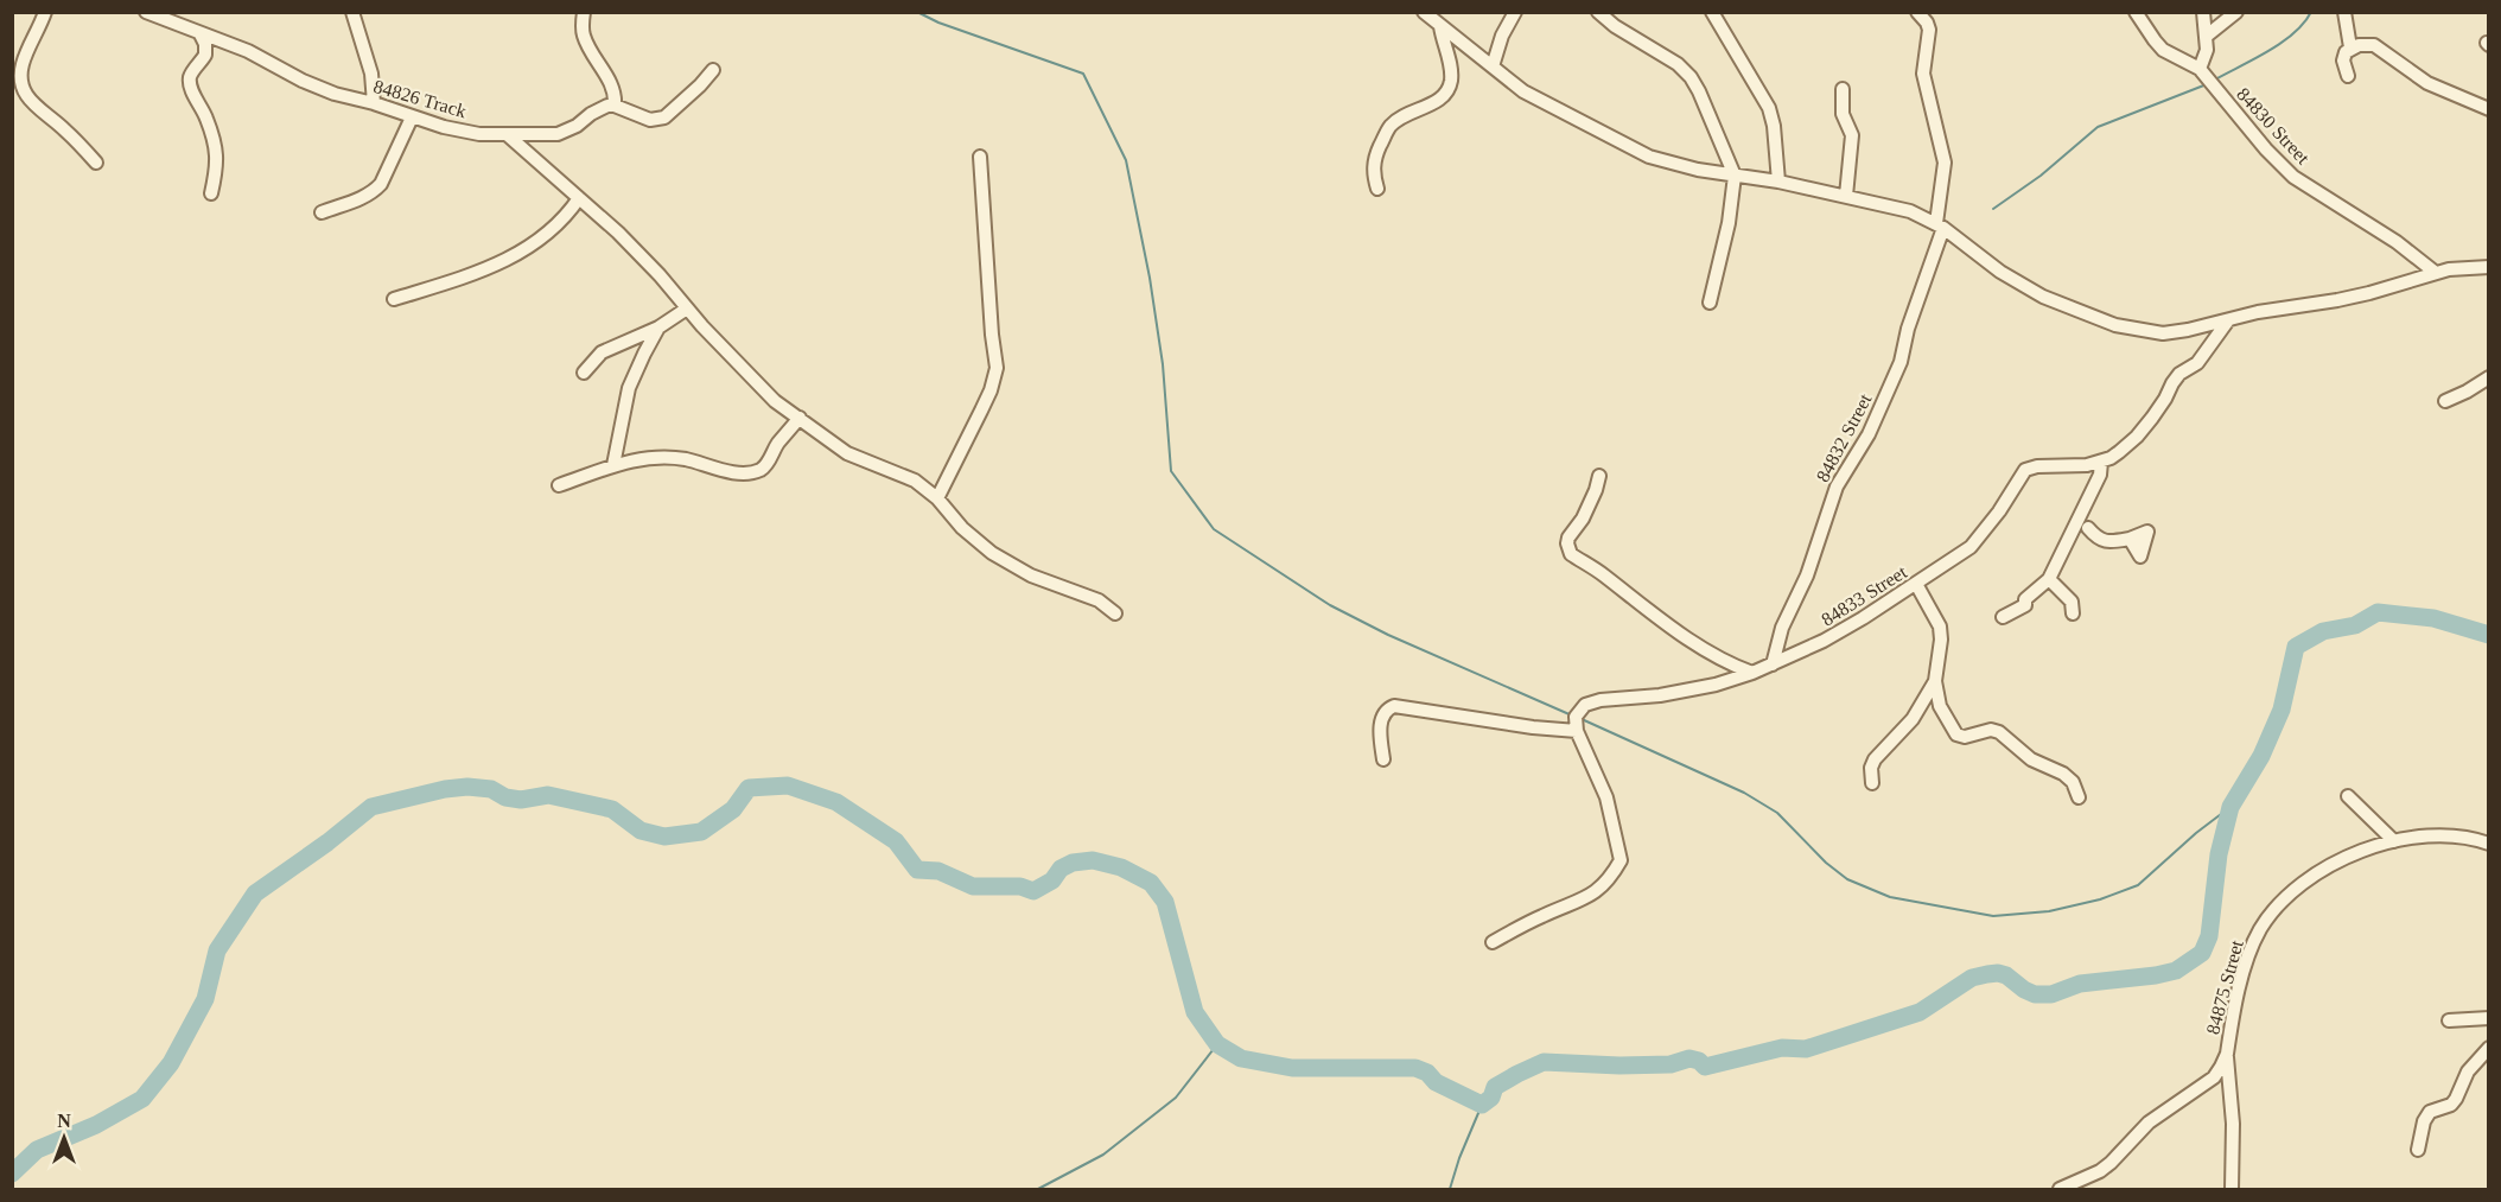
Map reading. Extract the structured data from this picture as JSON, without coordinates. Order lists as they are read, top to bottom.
{
  "streets": {
    "street": [
      "84826 Track",
      "84830 Street",
      "84832 Street",
      "84833 Street",
      "84875 Street"
    ]
  },
  "crossings": [
    ["84832 Street", "84833 Street"]
  ],
  "north": "top"
}
